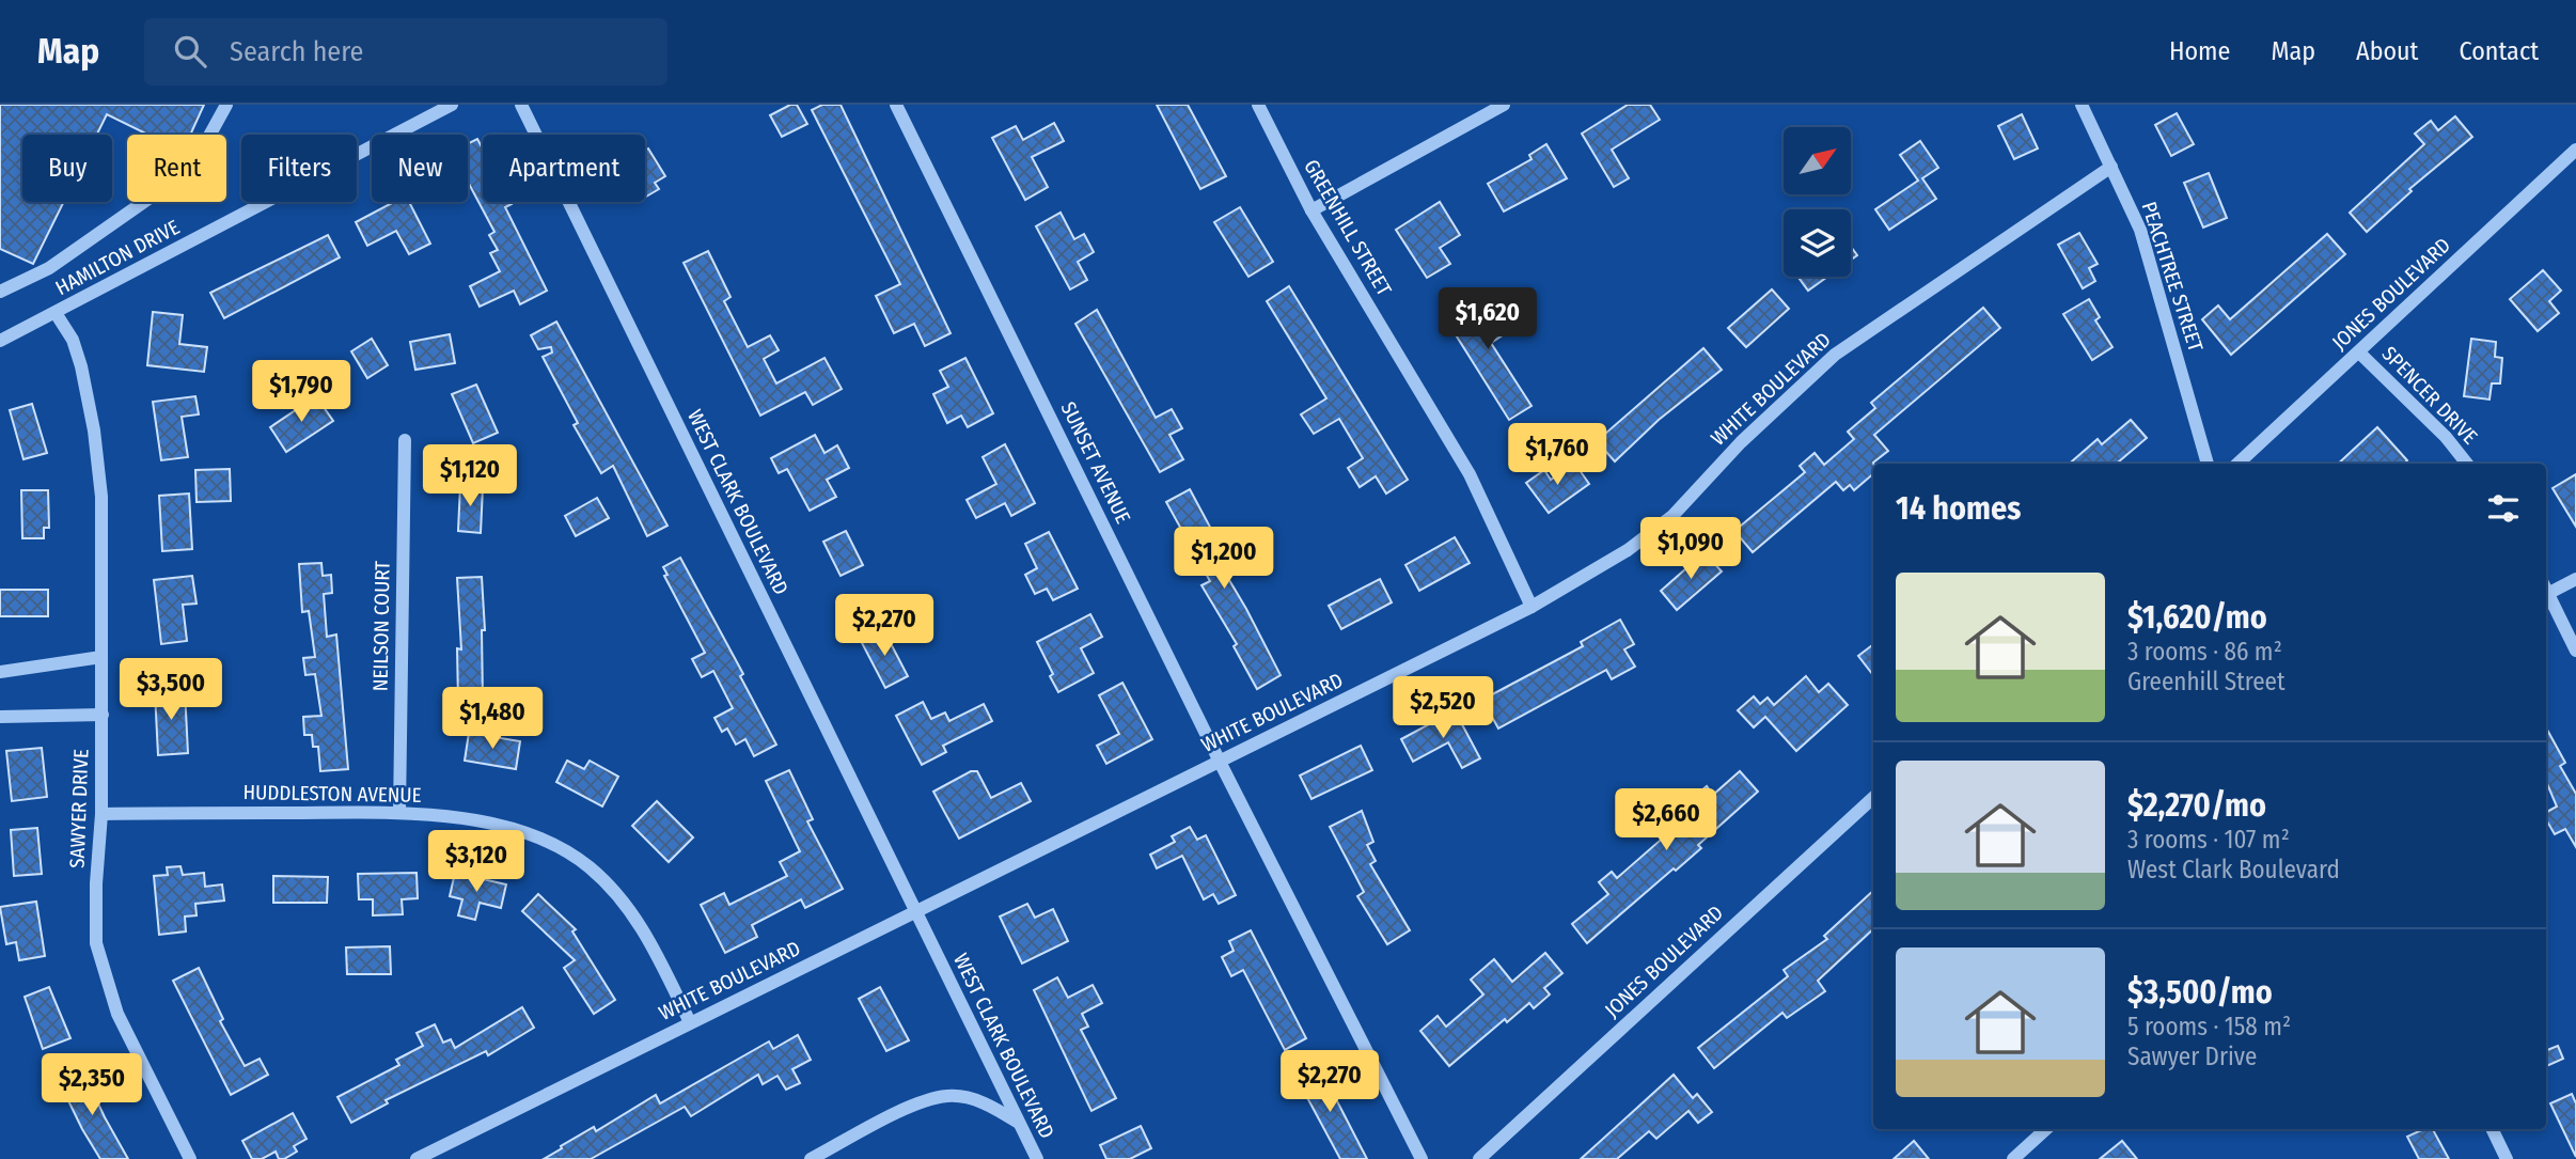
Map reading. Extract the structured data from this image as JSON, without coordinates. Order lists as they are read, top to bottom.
{
  "streets": {
    "street": [
      "GREENHILL STREET",
      "HAMILTON DRIVE",
      "PEACHTREE STREET",
      "JONES BOULEVARD",
      "WHITE BOULEVARD",
      "SPENCER DRIVE",
      "SUNSET AVENUE",
      "WEST CLARK BOULEVARD",
      "NEILSON COURT",
      "HUDDLESTON AVENUE",
      "SAWYER DRIVE"
    ]
  },
  "crossings": [
    ["GREENHILL STREET", "WHITE BOULEVARD"],
    ["HAMILTON DRIVE", "SAWYER DRIVE"],
    ["PEACHTREE STREET", "WHITE BOULEVARD"],
    ["JONES BOULEVARD", "SPENCER DRIVE"],
    ["WHITE BOULEVARD", "SUNSET AVENUE"],
    ["WHITE BOULEVARD", "WEST CLARK BOULEVARD"],
    ["WHITE BOULEVARD", "HUDDLESTON AVENUE"],
    ["NEILSON COURT", "HUDDLESTON AVENUE"],
    ["HUDDLESTON AVENUE", "SAWYER DRIVE"]
  ],
  "north": "top right",
  "page": {
    "header": "Map",
    "search": "Search here",
    "nav": [
      "Home",
      "Map",
      "About",
      "Contact"
    ],
    "chip": [
      "Buy",
      "Rent",
      "Filters",
      "New",
      "Apartment"
    ],
    "price": [
      "$1,620",
      "$1,790",
      "$1,760",
      "$1,120",
      "$1,090",
      "$1,200",
      "$2,270",
      "$3,500",
      "$2,520",
      "$1,480",
      "$2,660",
      "$3,120",
      "$2,270",
      "$2,350"
    ],
    "heading": "14 homes",
    "list": [
      {
        "name": "$1,620/mo",
        "note": "3 rooms · 86 m² · Greenhill Street"
      },
      {
        "name": "$2,270/mo",
        "note": "3 rooms · 107 m² · West Clark Boulevard"
      },
      {
        "name": "$3,500/mo",
        "note": "5 rooms · 158 m² · Sawyer Drive"
      }
    ]
  }
}
